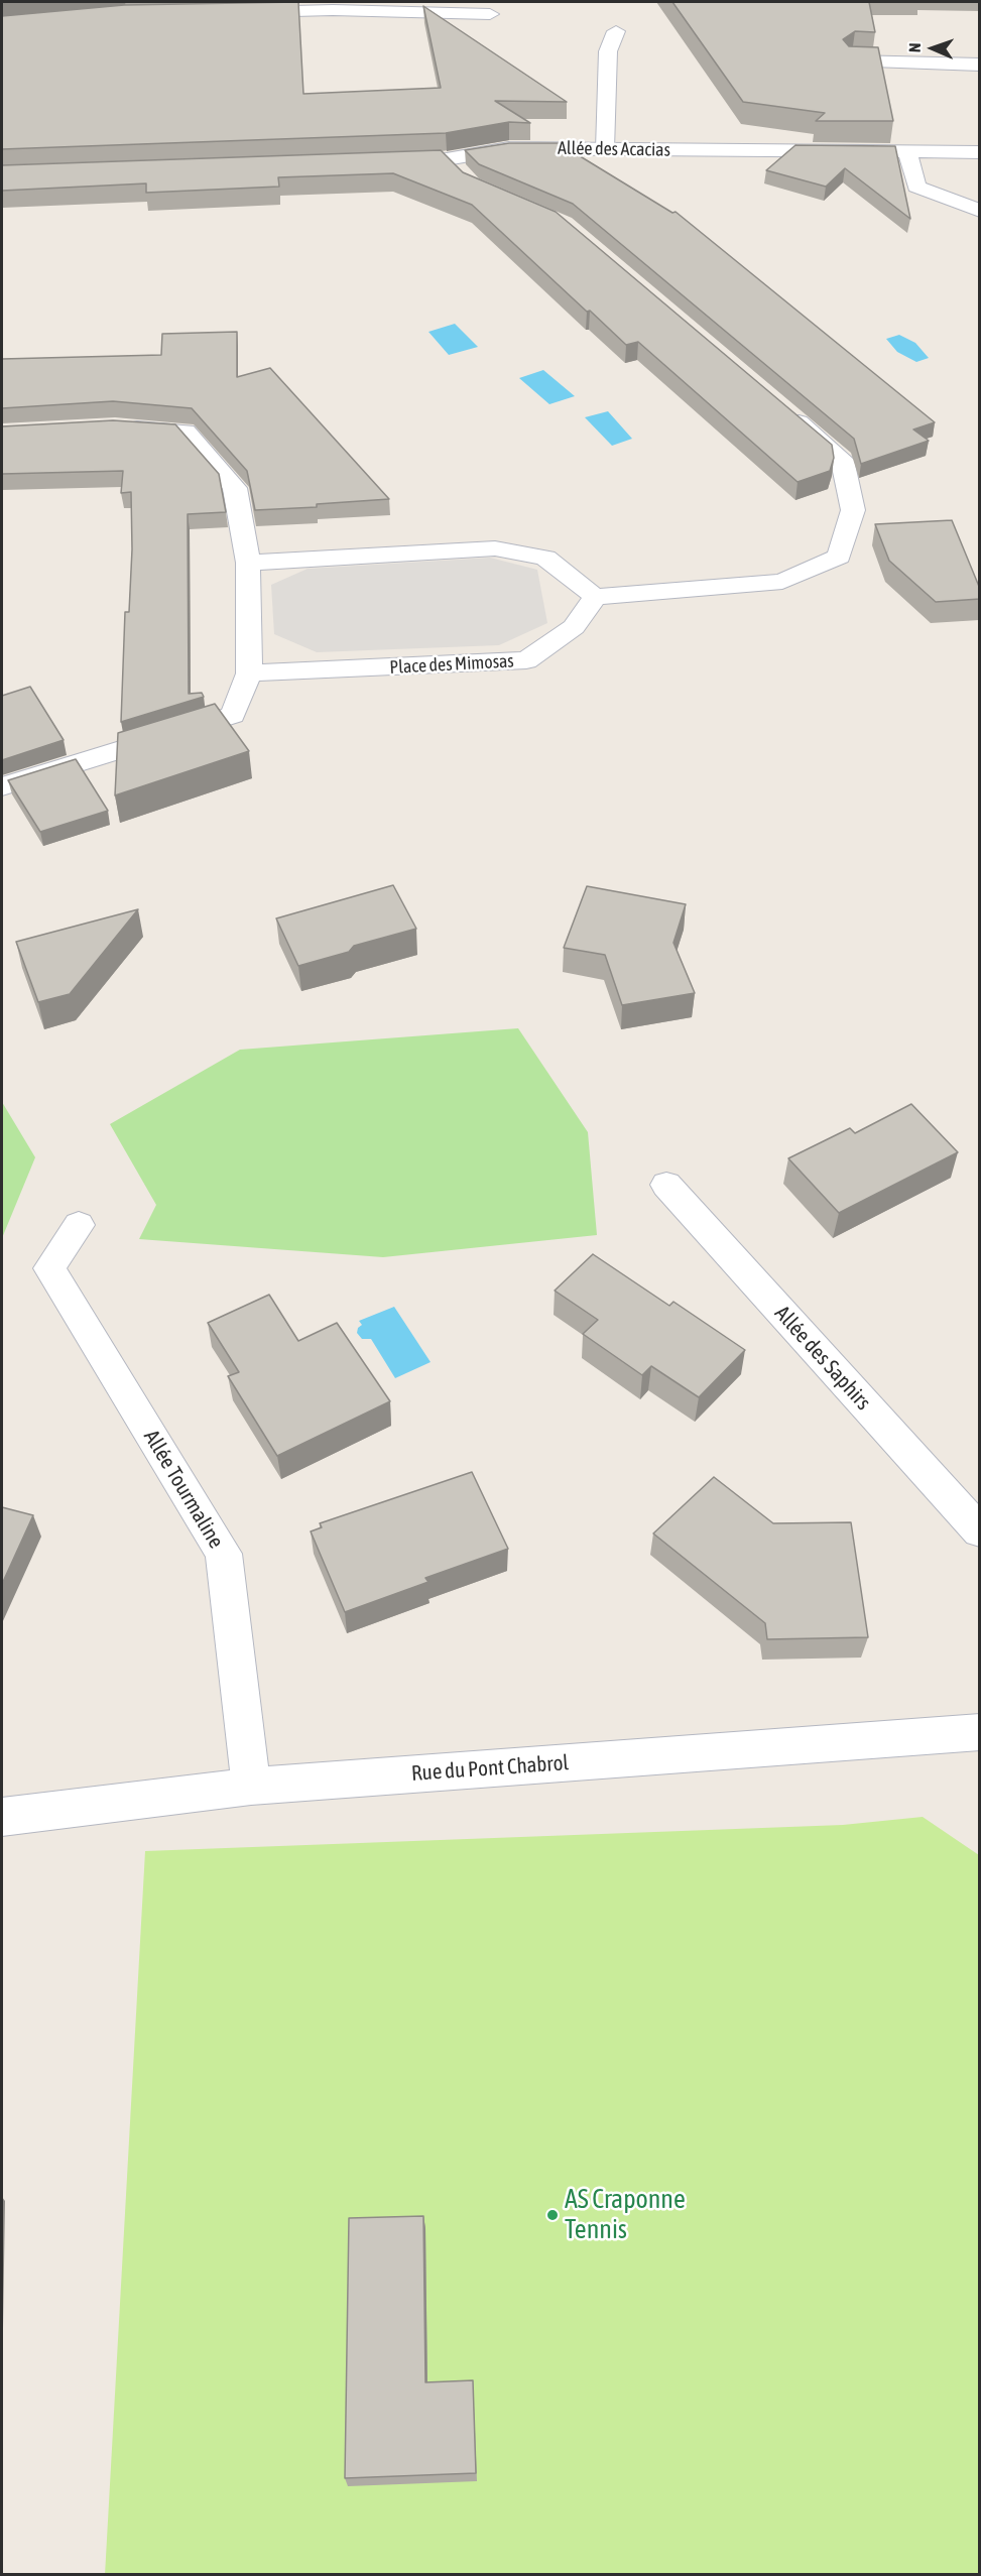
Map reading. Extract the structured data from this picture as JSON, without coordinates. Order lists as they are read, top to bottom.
{
  "streets": {
    "street": [
      "Allée des Acacias",
      "Place des Mimosas",
      "Allée des Saphirs",
      "Allée Tourmaline",
      "Rue du Pont Chabrol"
    ]
  },
  "crossings": [
    ["Allée Tourmaline", "Rue du Pont Chabrol"]
  ],
  "places": ["AS Craponne Tennis"],
  "north": "left"
}
